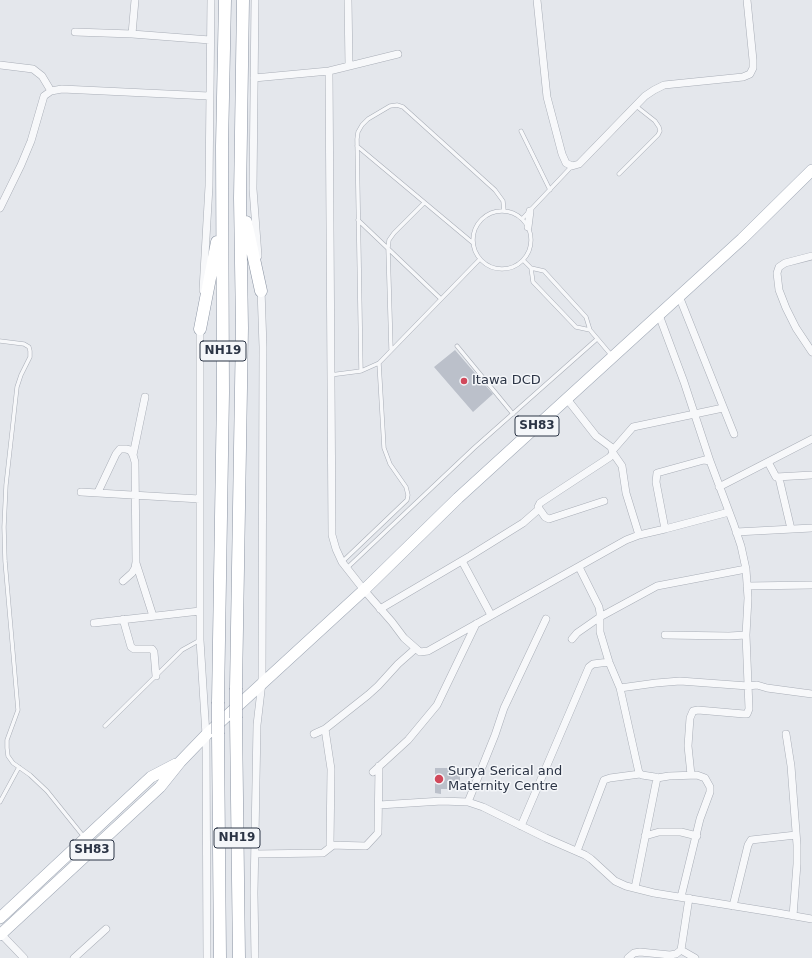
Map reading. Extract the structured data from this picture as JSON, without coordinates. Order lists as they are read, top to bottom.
{
  "streets": {
    "highway": ["NH19"],
    "main road": ["SH83"]
  },
  "crossings": [
    ["NH19", "SH83"]
  ],
  "places": ["Itawa DCD", "Surya Serical and Maternity Centre"]
}
